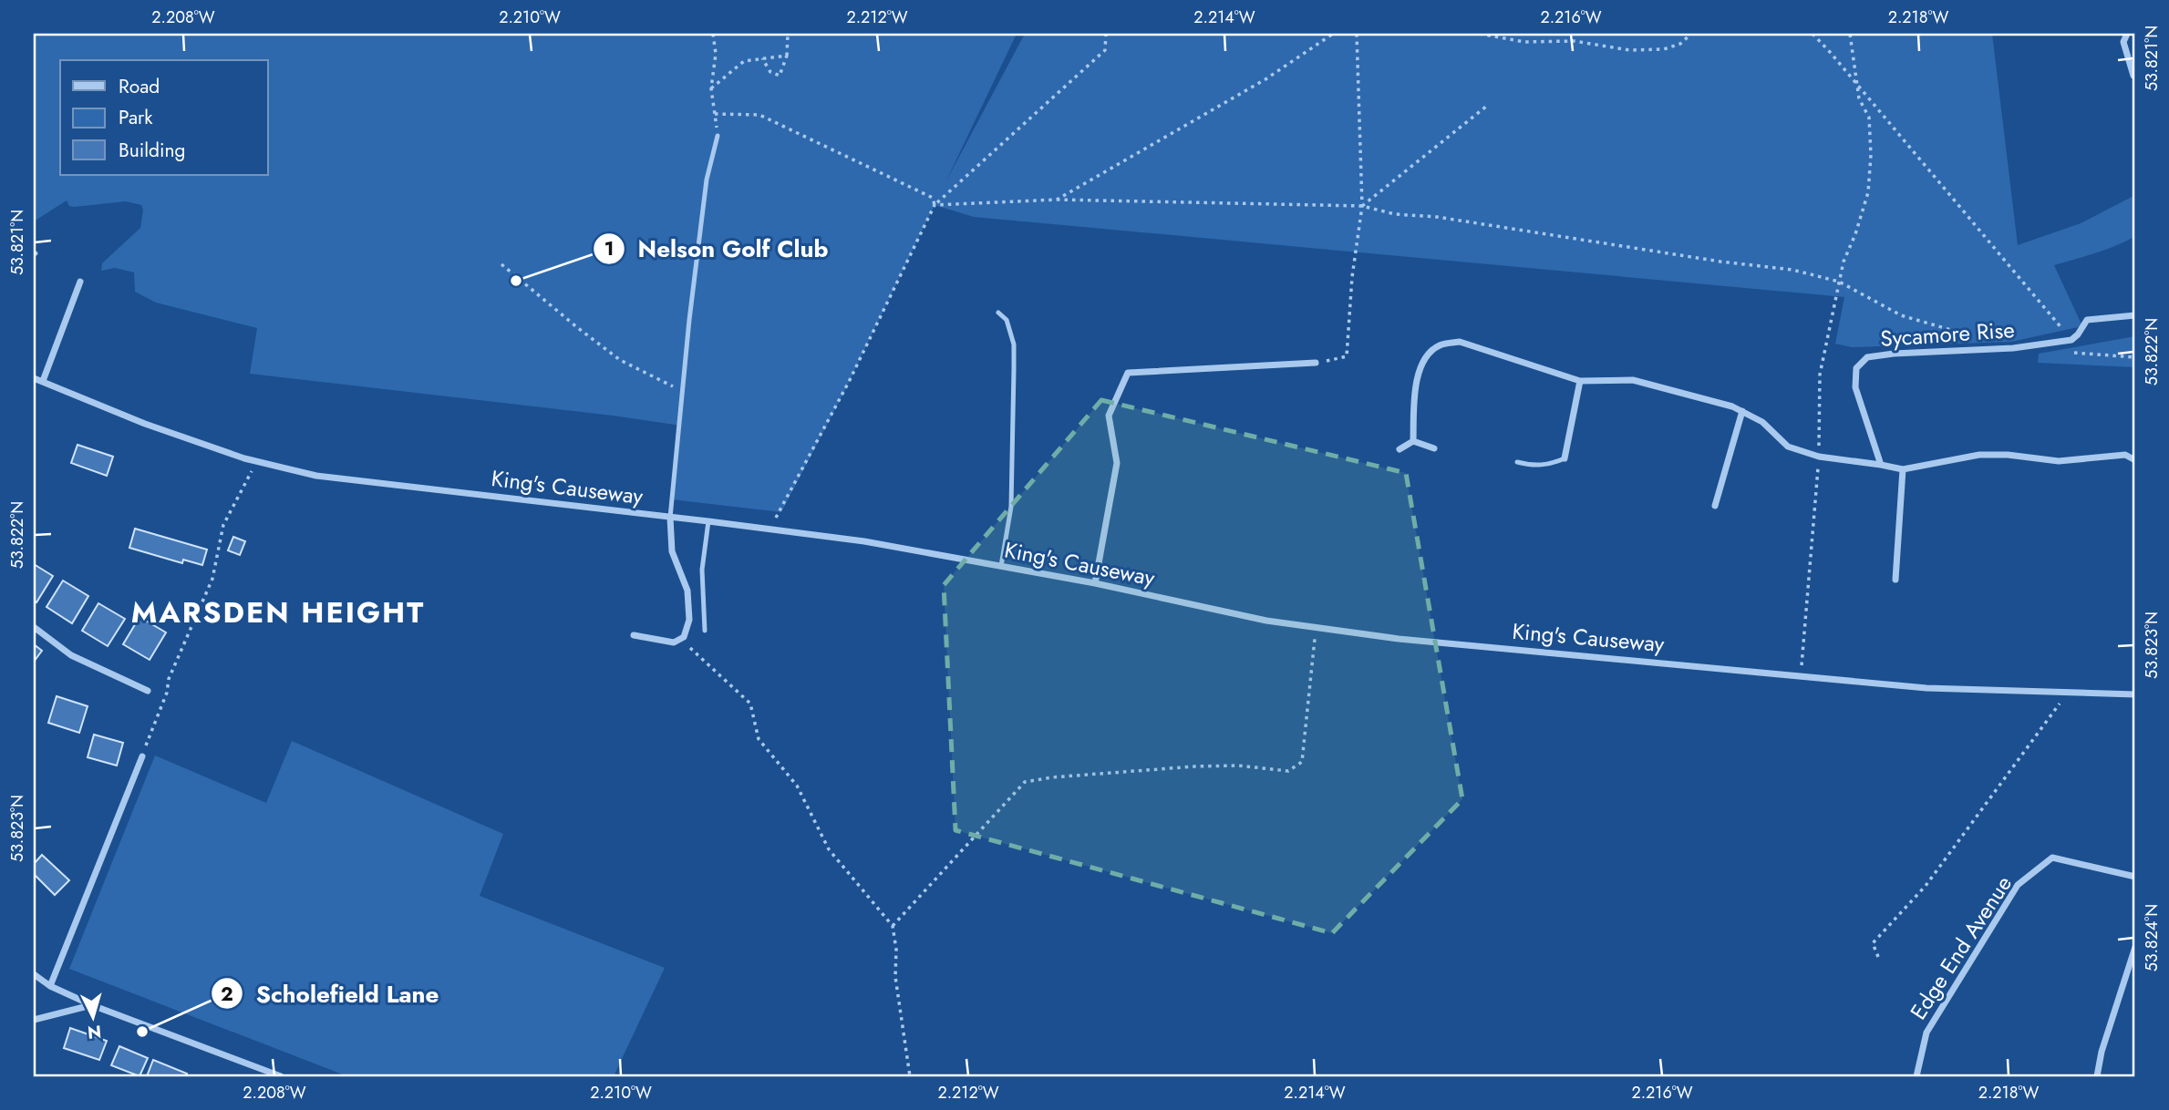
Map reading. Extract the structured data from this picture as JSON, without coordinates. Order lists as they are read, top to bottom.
{
  "streets": {
    "street": ["Sycamore Rise", "King's Causeway", "Edge End Avenue"]
  },
  "districts": ["MARSDEN HEIGHT"],
  "places": ["Nelson Golf Club", "Scholefield Lane"],
  "legend": ["Road", "Park", "Building"],
  "north": "bottom",
  "coordinates": [
    "2.208°W",
    "2.210°W",
    "2.212°W",
    "2.214°W",
    "2.216°W",
    "2.218°W",
    "53.821°N",
    "53.822°N",
    "53.823°N",
    "53.824°N"
  ]
}
